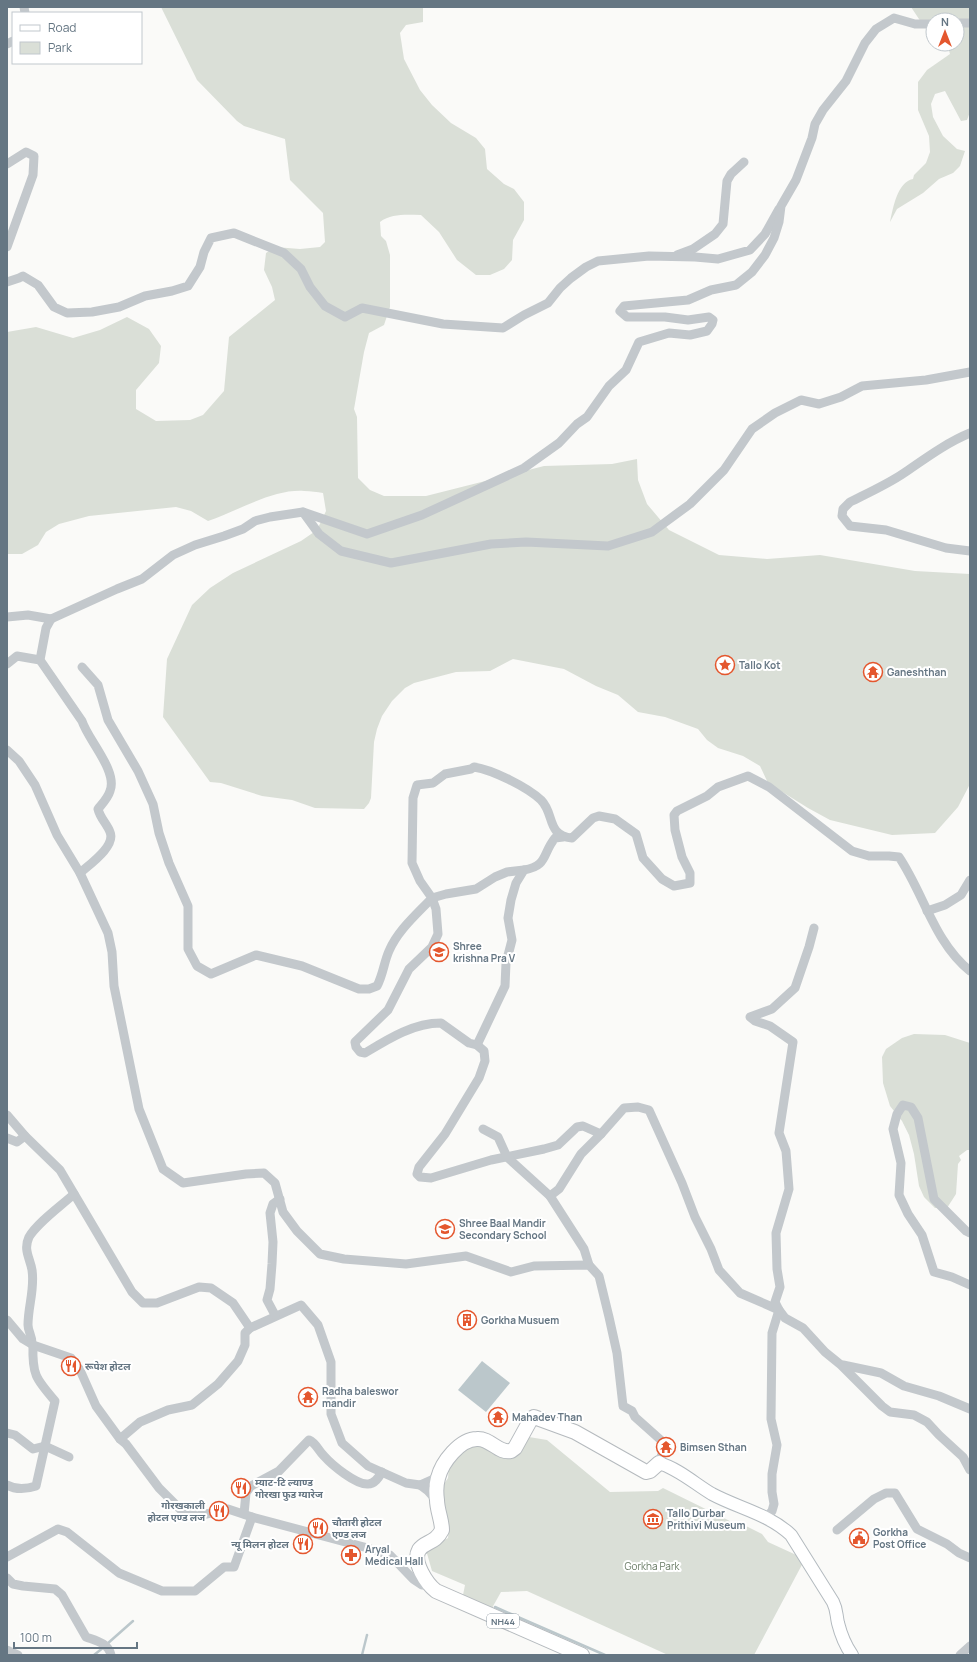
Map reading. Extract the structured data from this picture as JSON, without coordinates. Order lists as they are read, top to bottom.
{
  "streets": {
    "main road": ["NH44"]
  },
  "parks": ["Gorkha Park"],
  "places": {
    "place": ["Tallo Kot"],
    "temple": [
      "Ganeshthan",
      "Radha baleswor mandir",
      "Mahadev Than",
      "Bimsen Sthan"
    ],
    "school or university": ["Shree krishna Pra V", "Shree Baal Mandir Secondary School"],
    "building": ["Gorkha Musuem"],
    "restaurant": [
      "रूपेश होटल",
      "म्याट-टि ल्याण्ड गोरखा फुड ग्यारेज",
      "गोरखकाली होटल एण्ड लज",
      "चौतारी होटल एण्ड लज",
      "न्यू मिलन होटल"
    ],
    "museum": ["Tallo Durbar Prithivi Museum"],
    "public building": ["Gorkha Post Office"],
    "pharmacy": ["Aryal Medical Hall"]
  },
  "legend": ["Road", "Park"],
  "scale_bar": "100 m",
  "north": "top"
}
